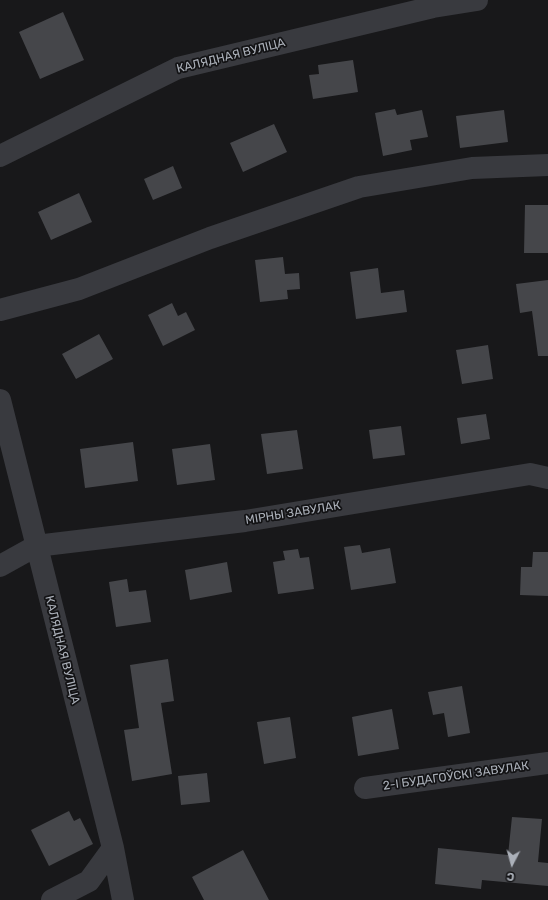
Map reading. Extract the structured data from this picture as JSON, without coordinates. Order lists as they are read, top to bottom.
{
  "streets": {
    "street": ["КАЛЯДНАЯ ВУЛІЦА", "МІРНЫ ЗАВУЛАК", "2-І БУДАГОЎСКІ ЗАВУЛАК"]
  },
  "crossings": [
    ["КАЛЯДНАЯ ВУЛІЦА", "МІРНЫ ЗАВУЛАК"]
  ],
  "north": "bottom"
}
